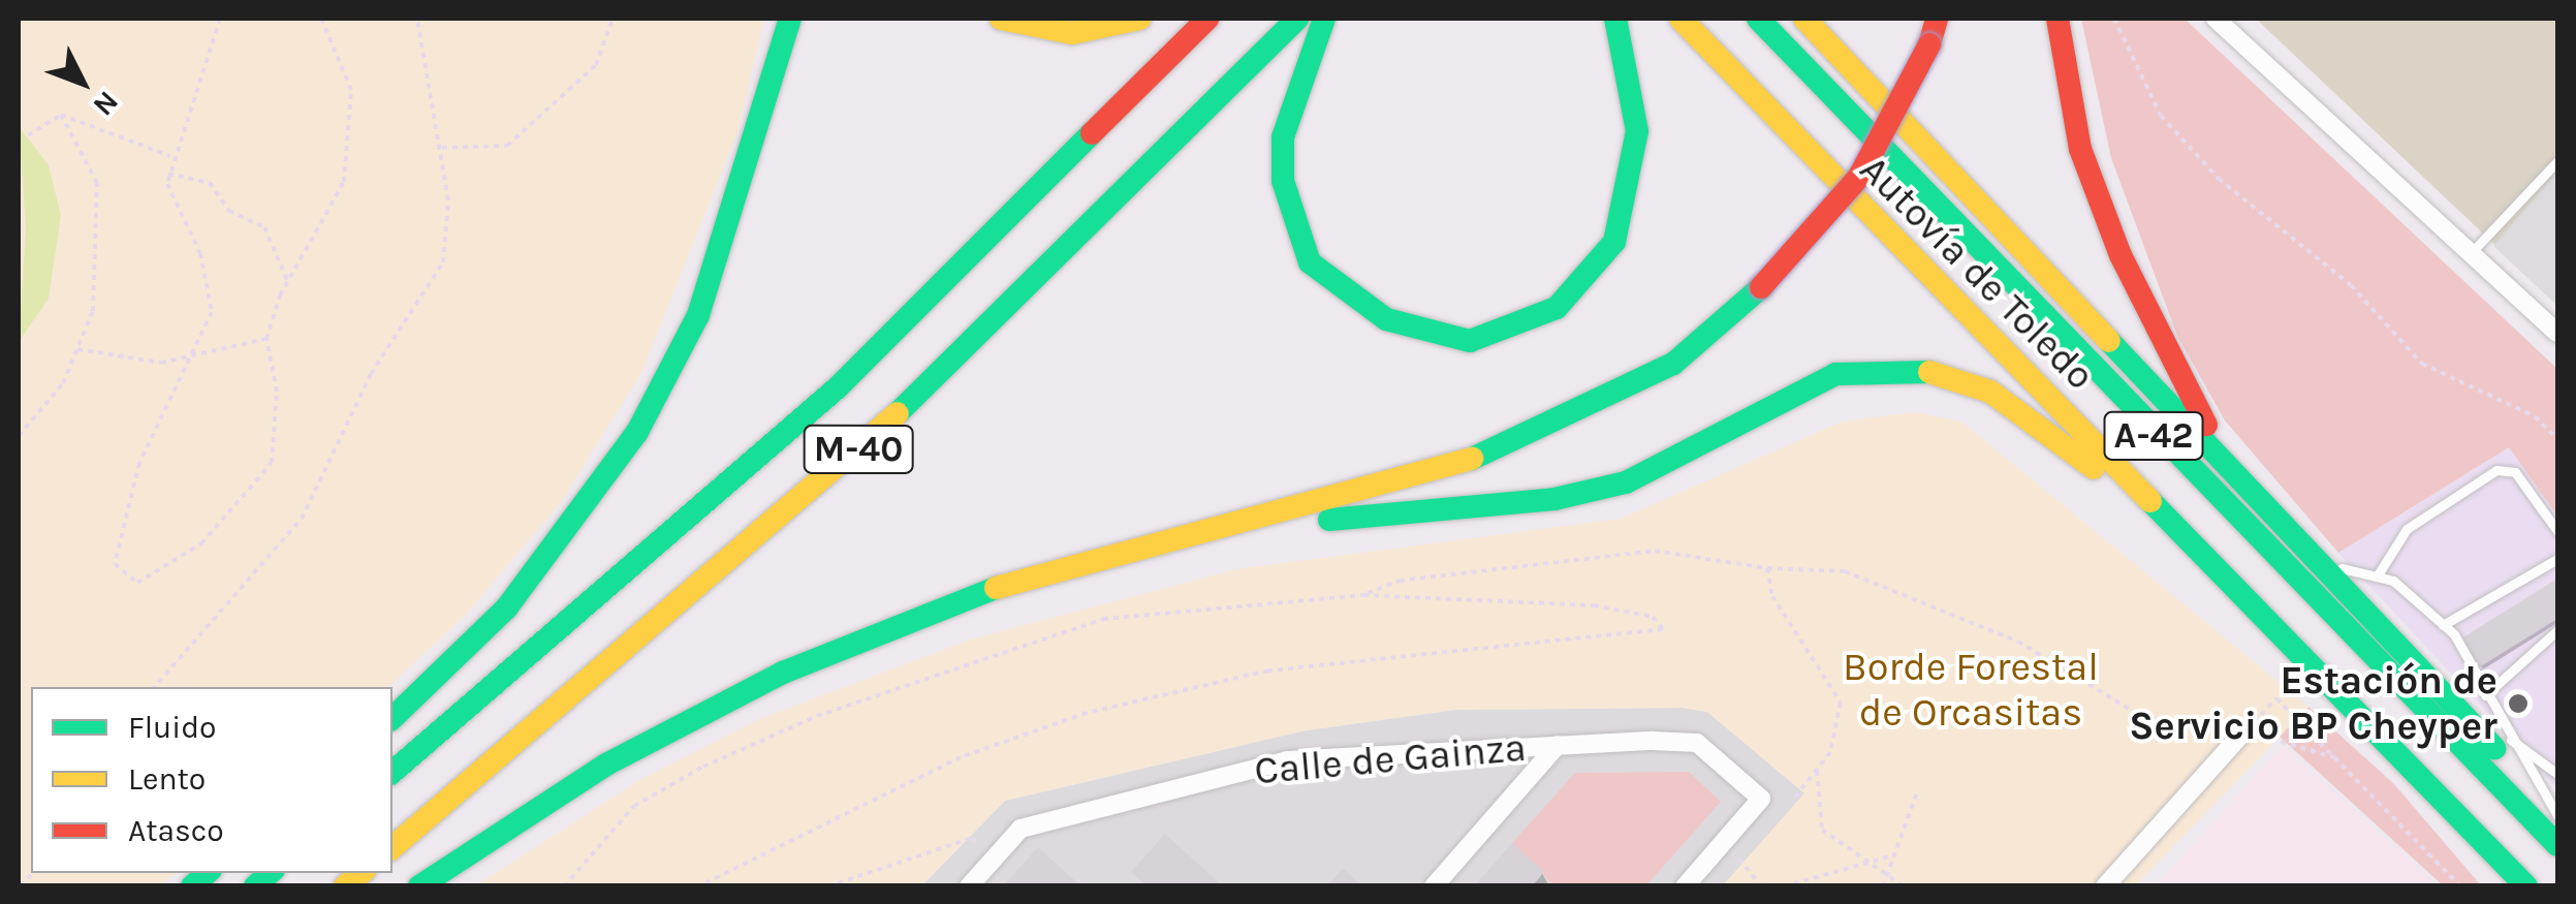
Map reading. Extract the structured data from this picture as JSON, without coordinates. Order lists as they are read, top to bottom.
{
  "streets": {
    "highway": ["Autovía de Toledo", "A-42", "M-40"],
    "street": ["Calle de Gainza"]
  },
  "parks": ["Borde Forestal de Orcasitas"],
  "places": ["Estación de Servicio BP Cheyper"],
  "legend": ["Fluido", "Lento", "Atasco"],
  "north": "bottom right"
}
